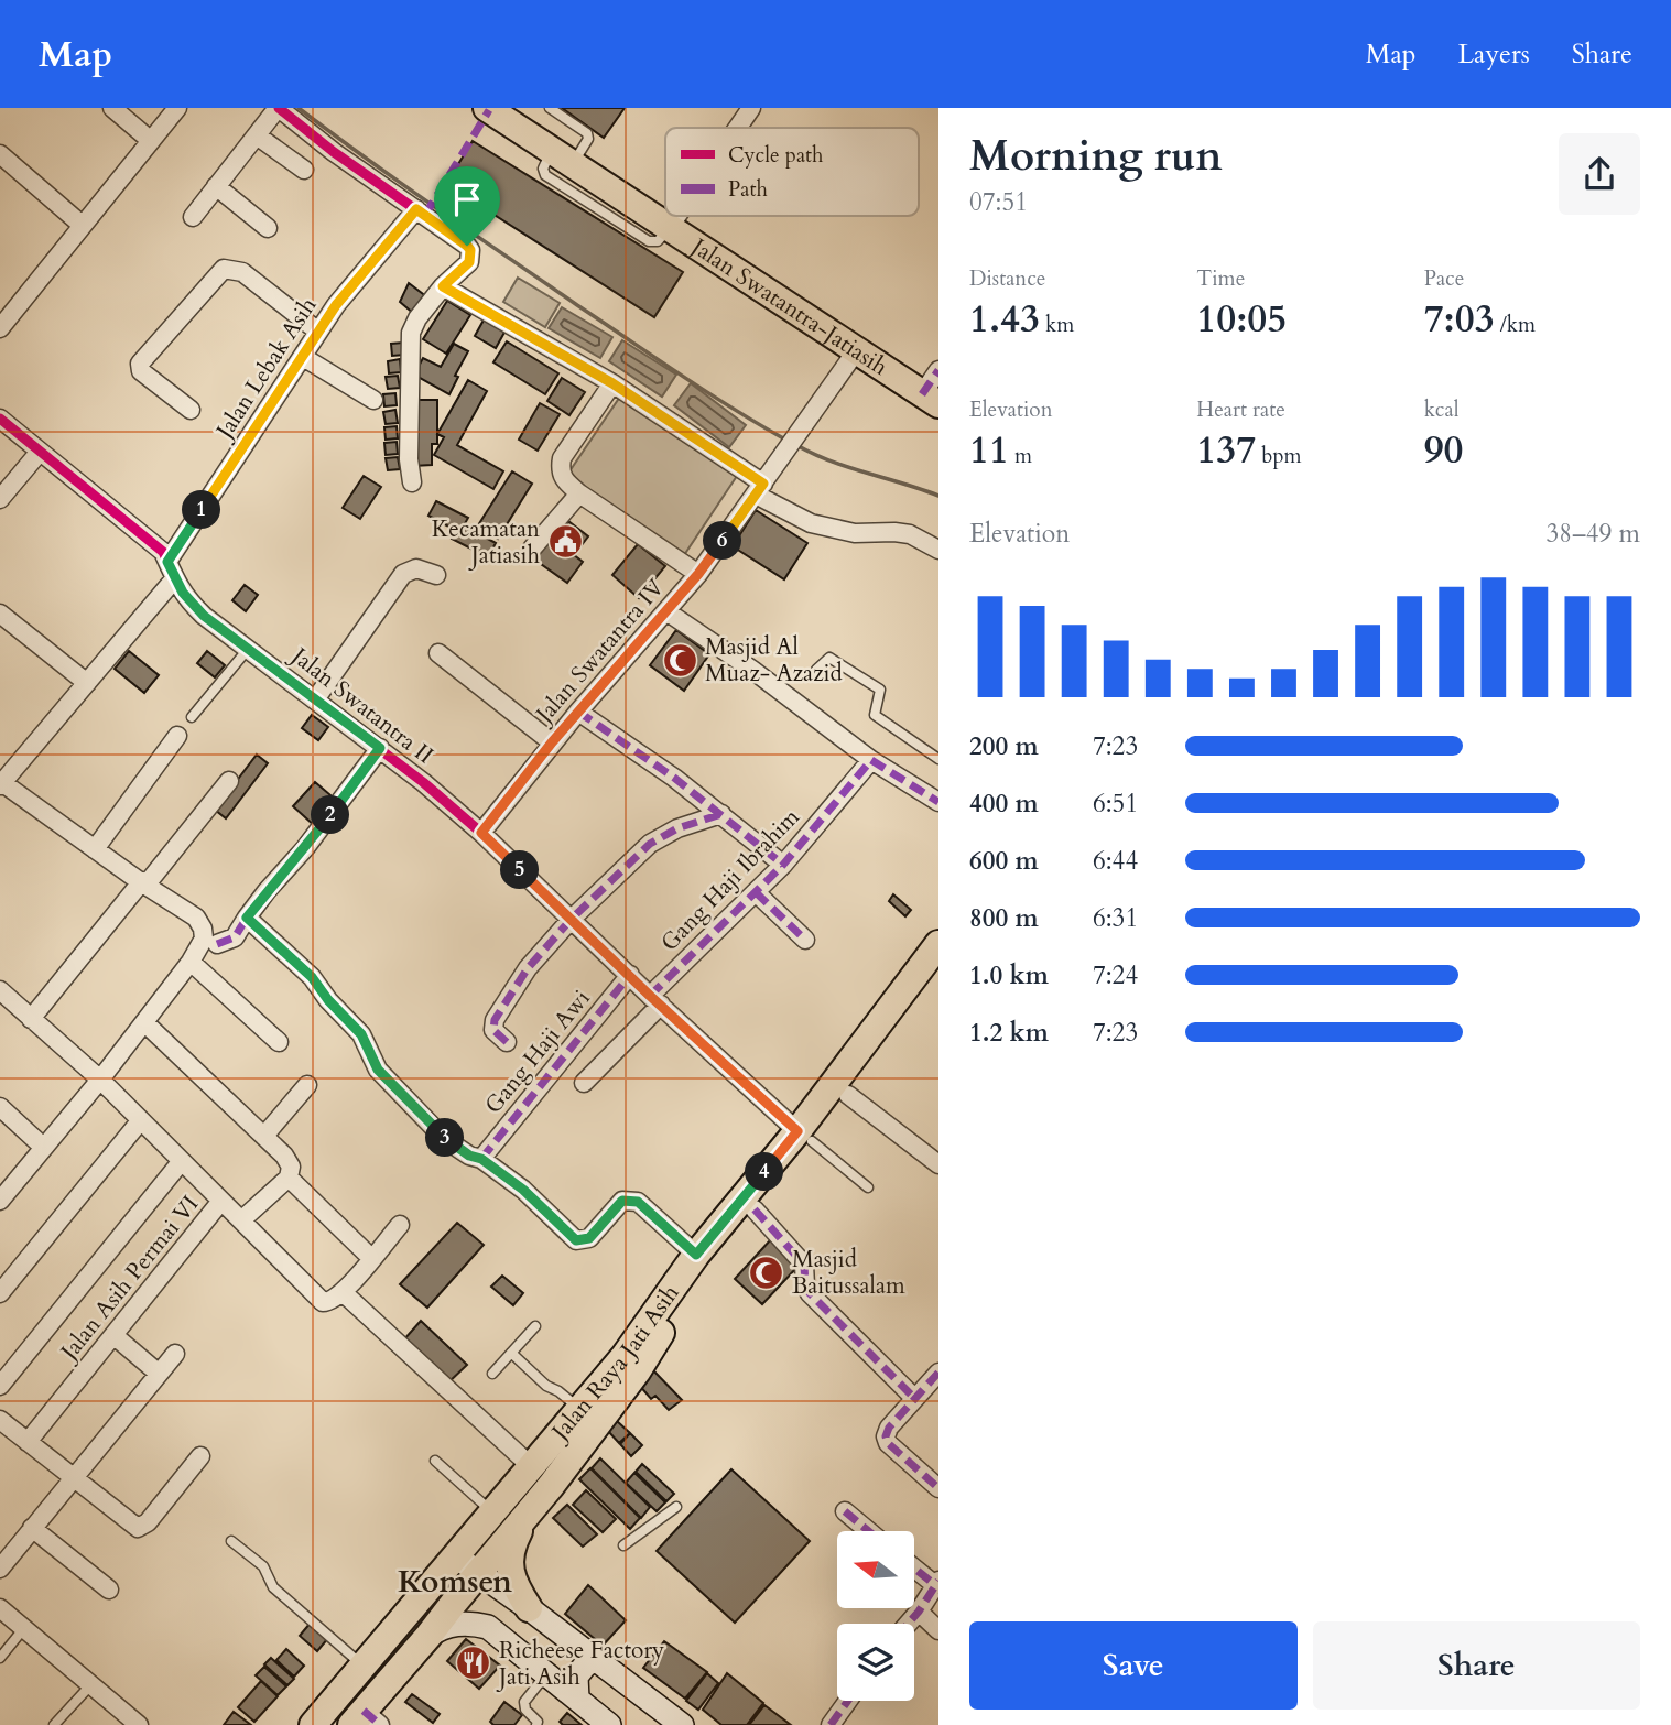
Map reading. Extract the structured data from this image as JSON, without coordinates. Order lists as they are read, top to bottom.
{
  "streets": {
    "main road": ["Jalan Swatantra-Jatiasih", "Jalan Raya Jati Asih"],
    "street": [
      "Jalan Lebak Asih",
      "Jalan Swatantra IV",
      "Jalan Swatantra II",
      "Gang Haji Ibrahim",
      "Gang Haji Awi",
      "Jalan Asih Permai VI"
    ]
  },
  "crossings": [
    ["Jalan Swatantra-Jatiasih", "Jalan Swatantra IV"],
    ["Jalan Lebak Asih", "Jalan Swatantra II"],
    ["Jalan Swatantra IV", "Jalan Swatantra II"],
    ["Jalan Swatantra II", "Gang Haji Ibrahim"],
    ["Jalan Swatantra II", "Gang Haji Awi"],
    ["Jalan Swatantra II", "Jalan Raya Jati Asih"]
  ],
  "districts": ["Komsen"],
  "places": {
    "public building": ["Kecamatan Jatiasih"],
    "mosque": ["Masjid Al Muaz- Azazid", "Masjid Baitussalam"],
    "restaurant": ["Richeese Factory Jati Asih"]
  },
  "legend": ["Cycle path", "Path"],
  "north": "left",
  "page": {
    "header": "Map",
    "nav": ["Map", "Layers", "Share"],
    "heading": ["Morning run", "07:51"],
    "stats": [
      ["Distance", "1.43 km"],
      ["Time", "10:05"],
      ["Pace", "7:03 /km"],
      ["Elevation", "11 m"],
      ["Heart rate", "137 bpm"],
      ["kcal", "90"]
    ],
    "pins": [
      "1",
      "6",
      "2",
      "5",
      "3",
      "4"
    ],
    "chart": ["Elevation", "38–49 m"],
    "list": [
      {
        "name": "200 m",
        "note": "7:23"
      },
      {
        "name": "400 m",
        "note": "6:51"
      },
      {
        "name": "600 m",
        "note": "6:44"
      },
      {
        "name": "800 m",
        "note": "6:31"
      },
      {
        "name": "1.0 km",
        "note": "7:24"
      },
      {
        "name": "1.2 km",
        "note": "7:23"
      }
    ],
    "buttons": ["Save", "Share"]
  }
}
